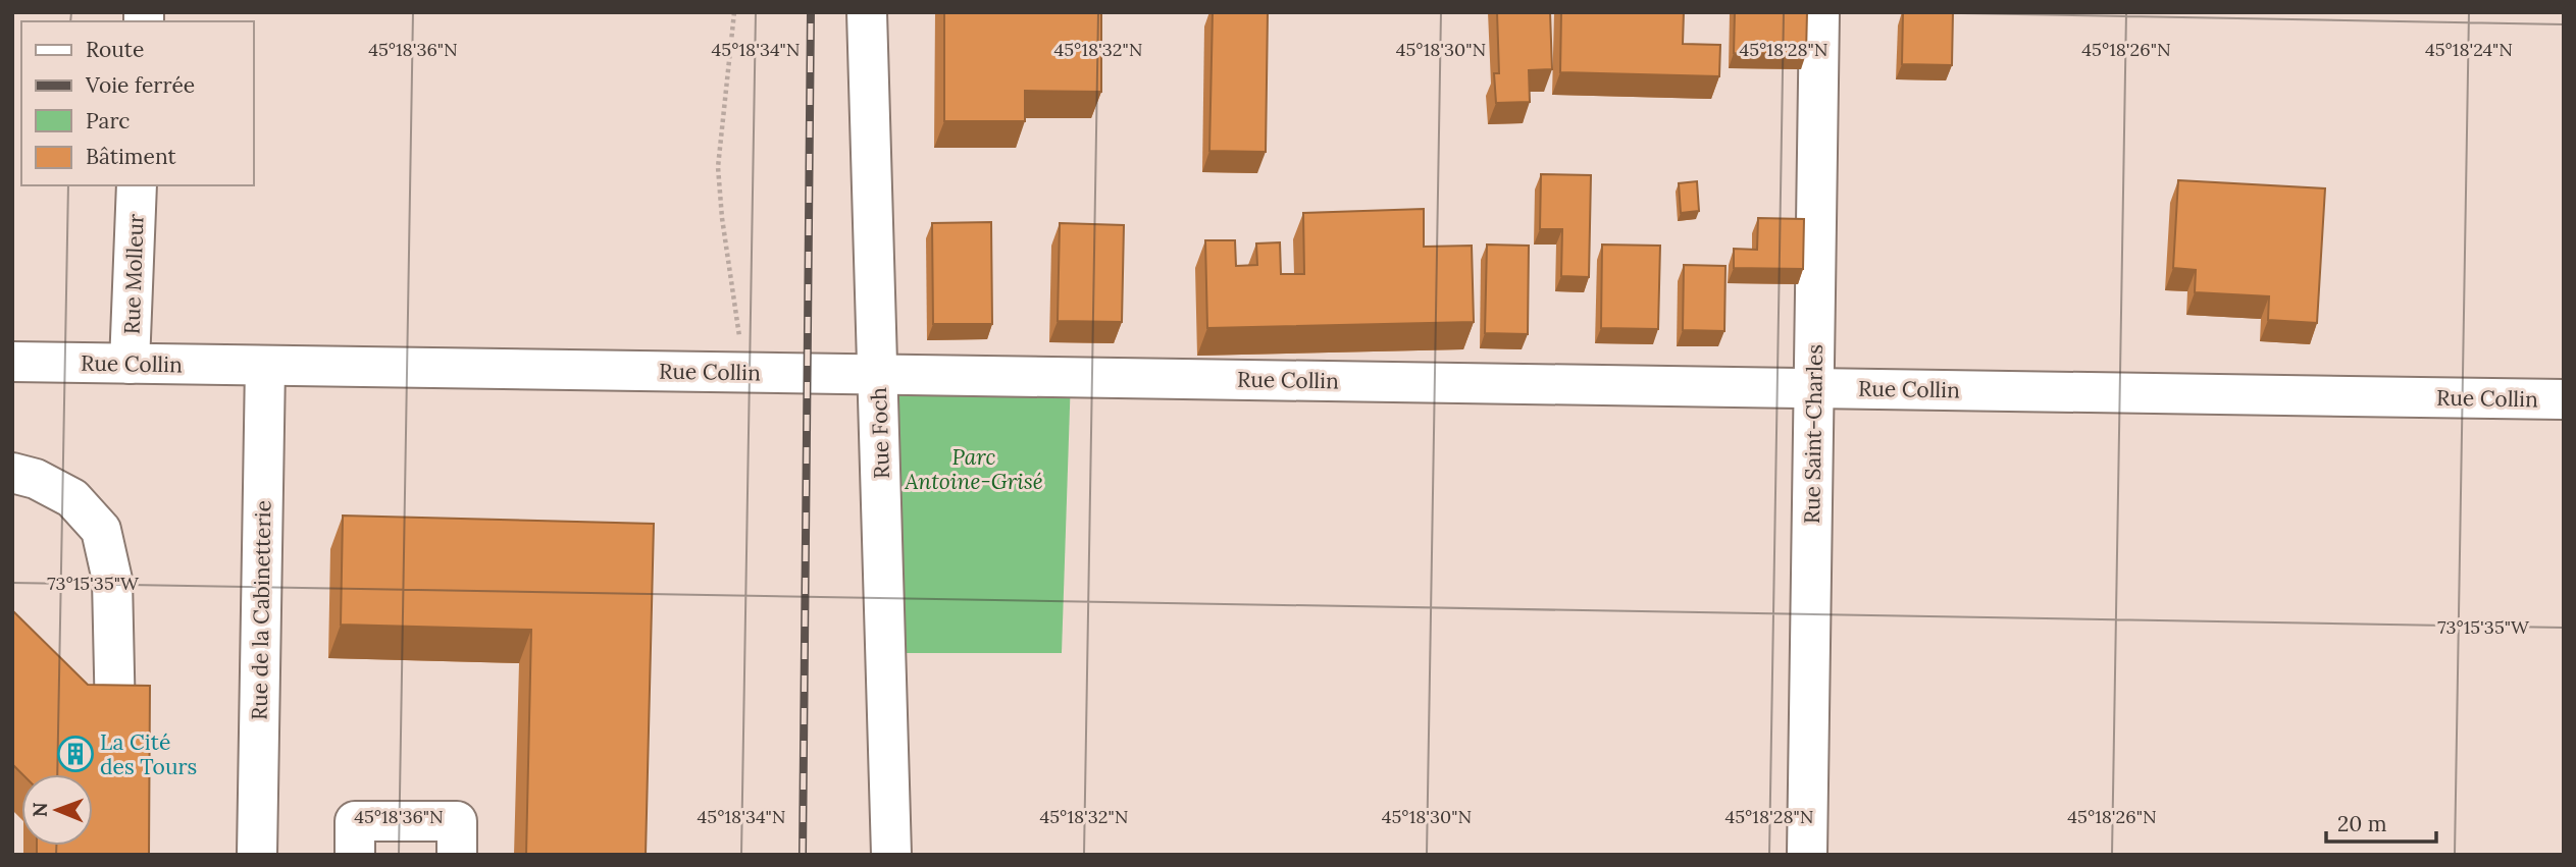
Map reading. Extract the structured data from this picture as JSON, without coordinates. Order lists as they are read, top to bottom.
{
  "streets": {
    "street": [
      "Rue Molleur",
      "Rue Collin",
      "Rue Foch",
      "Rue Saint-Charles",
      "Rue de la Cabinetterie"
    ]
  },
  "crossings": [
    ["Rue Molleur", "Rue Collin"],
    ["Rue Collin", "Rue Foch"],
    ["Rue Collin", "Rue Saint-Charles"],
    ["Rue Collin", "Rue de la Cabinetterie"]
  ],
  "parks": ["Parc Antoine-Grisé"],
  "places": {
    "building": ["La Cité des Tours"]
  },
  "legend": [
    "Route",
    "Voie ferrée",
    "Parc",
    "Bâtiment"
  ],
  "scale_bar": "20 m",
  "north": "left",
  "coordinates": [
    "45°18'36\"N",
    "45°18'34\"N",
    "45°18'32\"N",
    "45°18'30\"N",
    "45°18'28\"N",
    "45°18'26\"N",
    "45°18'24\"N",
    "73°15'35\"W"
  ]
}
